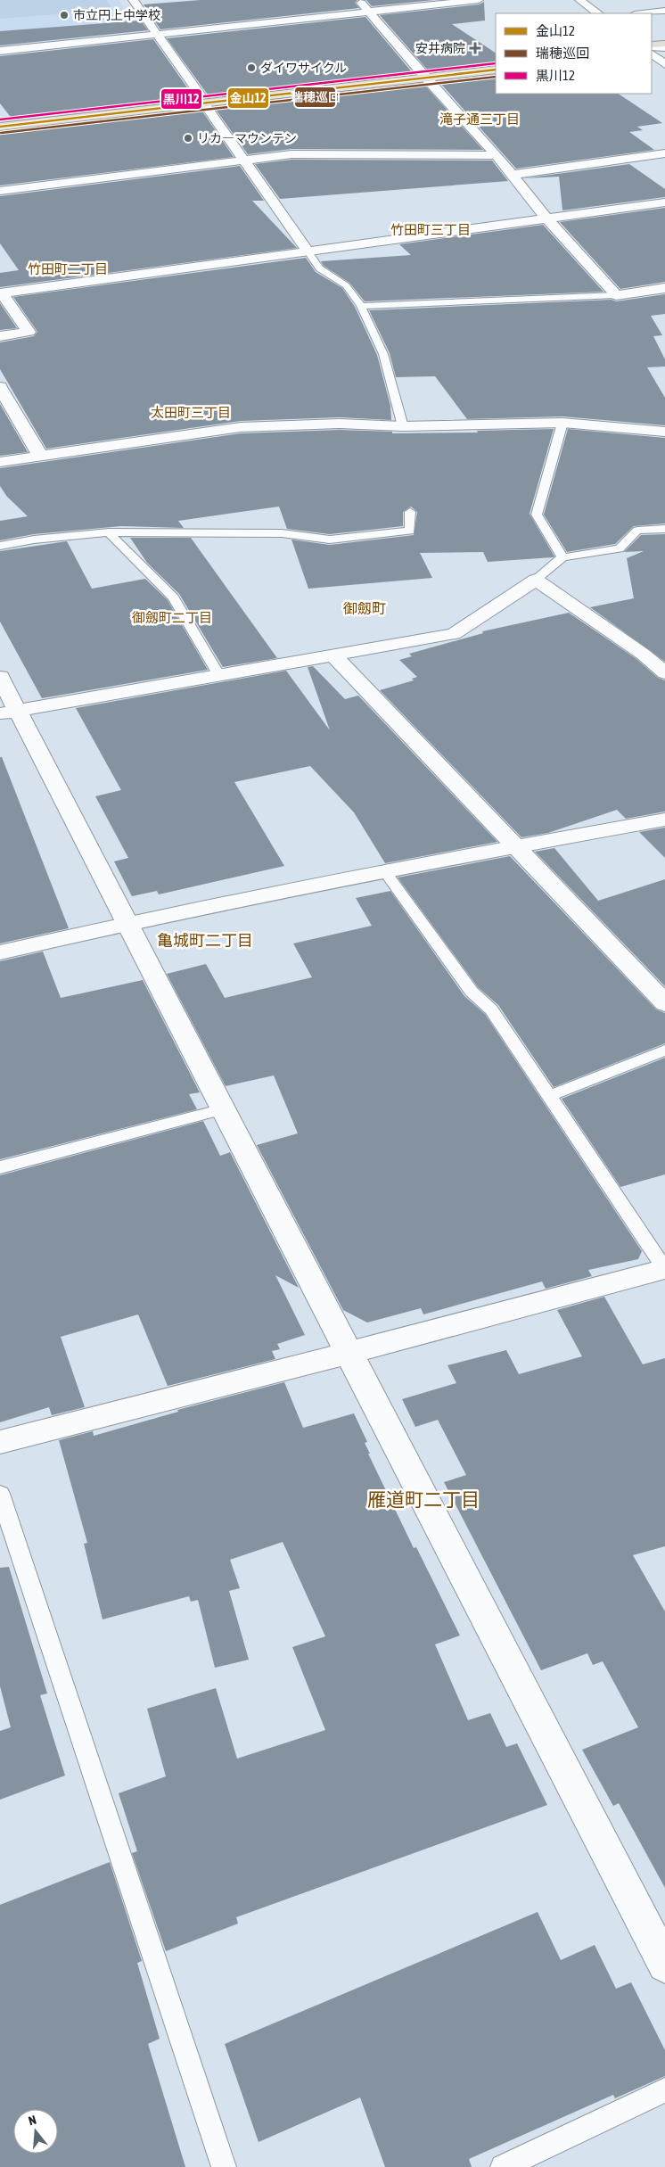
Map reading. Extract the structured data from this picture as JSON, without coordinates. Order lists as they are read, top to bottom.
{
  "districts": [
    "滝子通三丁目",
    "竹田町三丁目",
    "竹田町二丁目",
    "太田町三丁目",
    "御劔町",
    "御劔町二丁目",
    "亀城町二丁目",
    "雁道町二丁目"
  ],
  "places": {
    "other": ["市立円上中学校", "ダイワサイクル", "リカ―マウンテン"],
    "health": ["安井病院"]
  },
  "lines": ["transit line 黒川12", "transit line 金山12", "transit line 瑞穂巡回"],
  "legend": ["金山12", "瑞穂巡回", "黒川12"],
  "north": "top"
}
